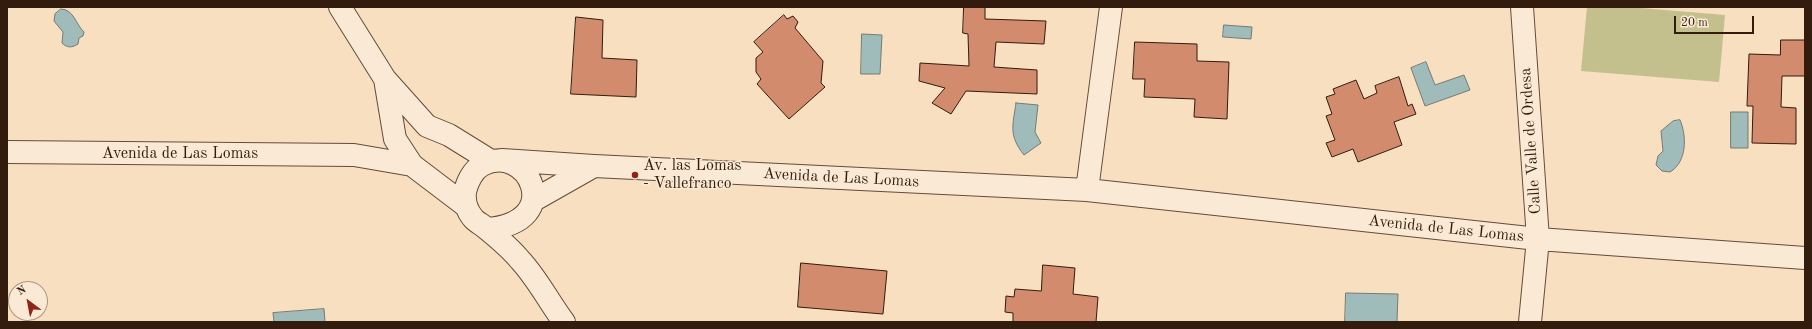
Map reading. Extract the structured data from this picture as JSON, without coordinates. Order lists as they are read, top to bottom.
{
  "streets": {
    "street": ["Calle Valle de Ordesa", "Avenida de Las Lomas"]
  },
  "crossings": [
    ["Calle Valle de Ordesa", "Avenida de Las Lomas"]
  ],
  "places": ["Av. las Lomas - Vallefranco"],
  "scale_bar": "20 m",
  "north": "top left"
}
